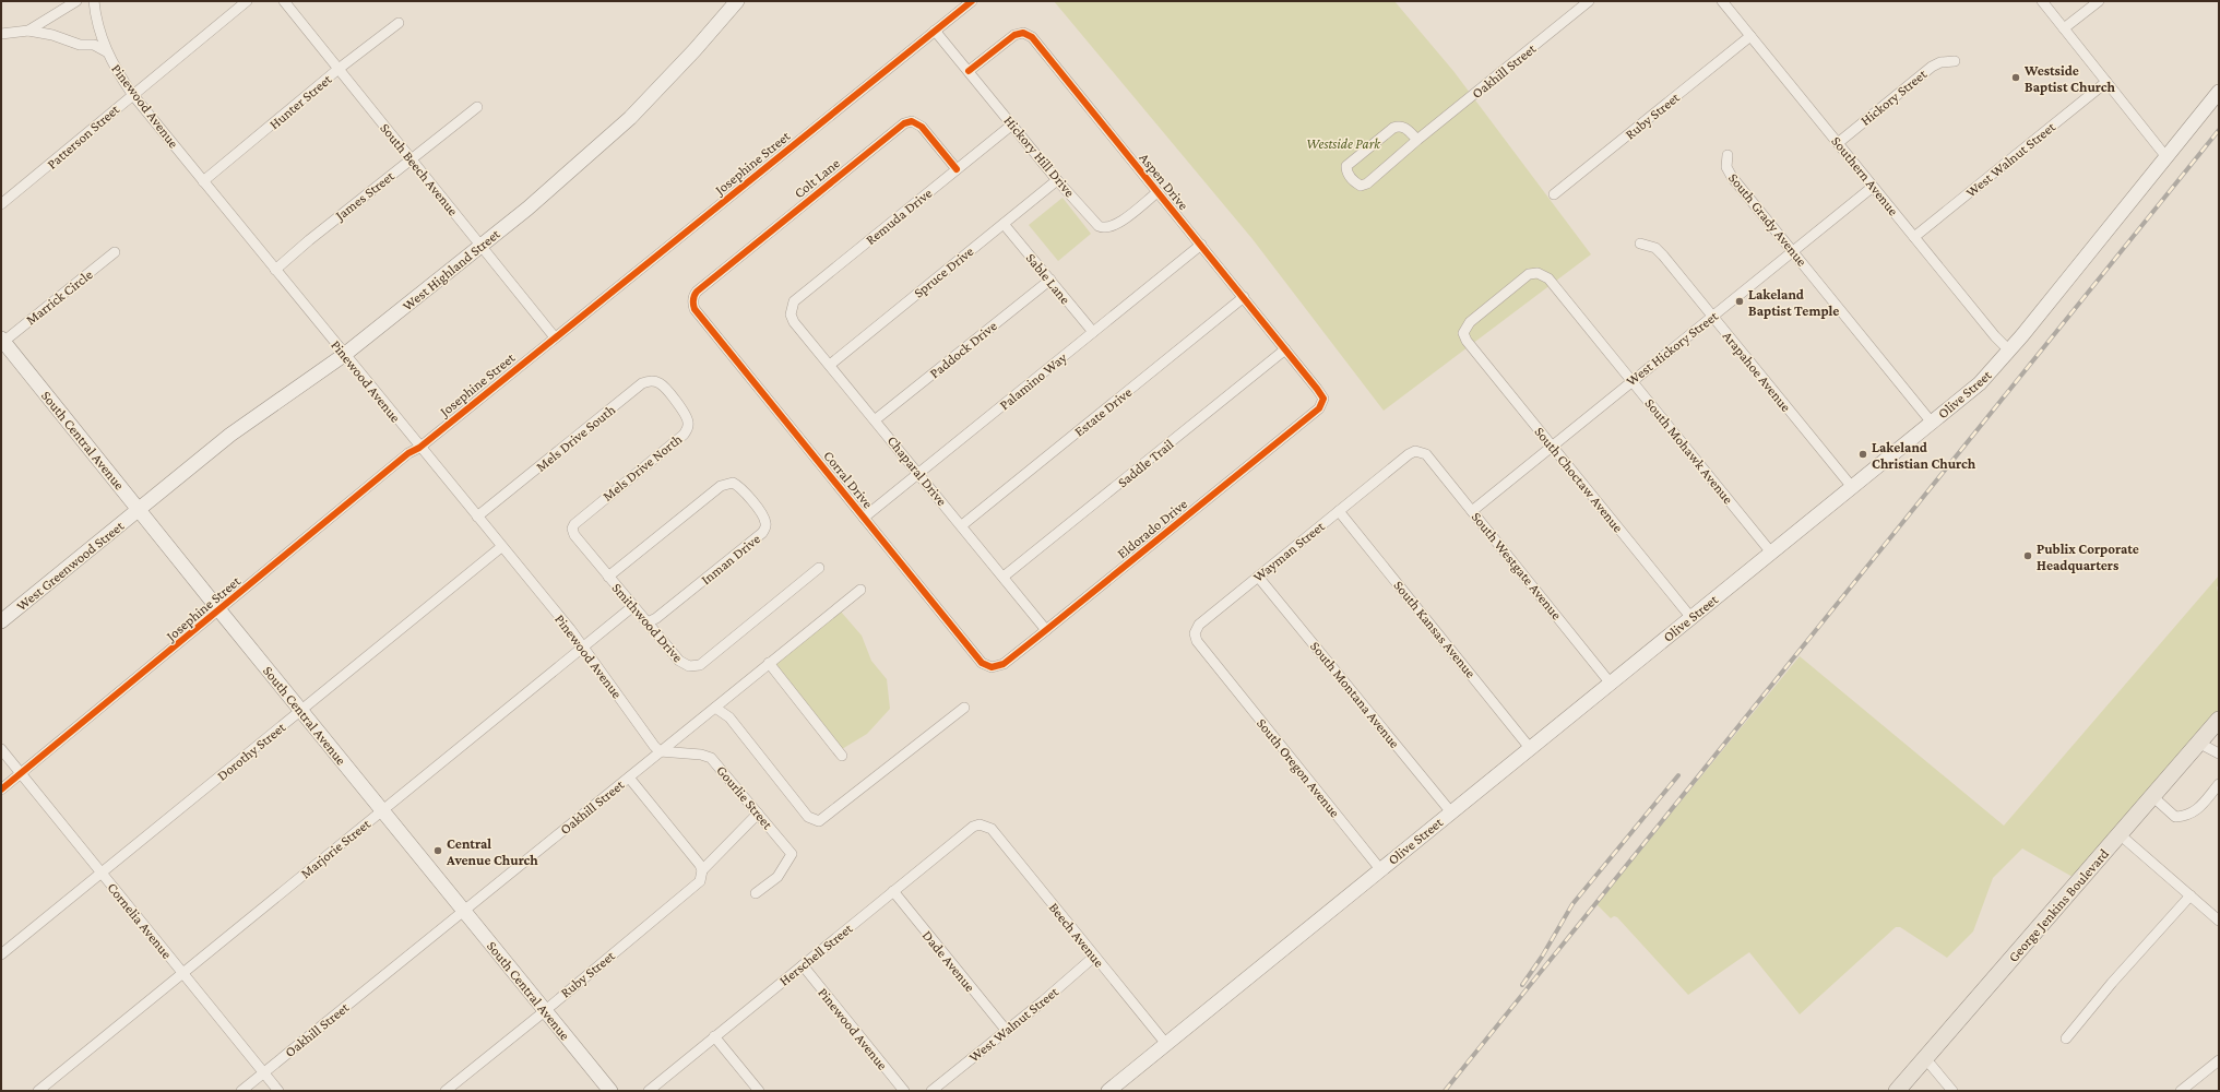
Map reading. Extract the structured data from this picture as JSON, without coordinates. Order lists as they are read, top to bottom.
{
  "streets": {
    "main road": ["George Jenkins Boulevard"],
    "street": [
      "Oakhill Street",
      "Hickory Street",
      "Hunter Street",
      "Pinewood Avenue",
      "Ruby Street",
      "Patterson Street",
      "Hickory Hill Drive",
      "West Walnut Street",
      "Josephine Street",
      "South Beech Avenue",
      "Southern Avenue",
      "Colt Lane",
      "Aspen Drive",
      "James Street",
      "Remuda Drive",
      "South Grady Avenue",
      "West Highland Street",
      "Spruce Drive",
      "Sable Lane",
      "Marrick Circle",
      "West Hickory Street",
      "Paddock Drive",
      "Arapahoe Avenue",
      "Palamino Way",
      "Olive Street",
      "Estate Drive",
      "Mels Drive South",
      "South Central Avenue",
      "South Mohawk Avenue",
      "Saddle Trail",
      "Mels Drive North",
      "Chaparal Drive",
      "Corral Drive",
      "South Choctaw Avenue",
      "Eldorado Drive",
      "Wayman Street",
      "Inman Drive",
      "West Greenwood Street",
      "South Westgate Avenue",
      "Smithwood Drive",
      "South Kansas Avenue",
      "South Montana Avenue",
      "Dorothy Street",
      "South Oregon Avenue",
      "Gourlie Street",
      "Marjorie Street",
      "Cornelia Avenue",
      "Beech Avenue",
      "Herschell Street",
      "Dade Avenue"
    ]
  },
  "crossings": [
    ["Oakhill Street", "Pinewood Avenue"],
    ["Oakhill Street", "South Central Avenue"],
    ["Oakhill Street", "Gourlie Street"],
    ["Oakhill Street", "Cornelia Avenue"],
    ["Hickory Street", "Southern Avenue"],
    ["Hunter Street", "Pinewood Avenue"],
    ["Hunter Street", "South Beech Avenue"],
    ["Pinewood Avenue", "Patterson Street"],
    ["Pinewood Avenue", "Josephine Street"],
    ["Pinewood Avenue", "James Street"],
    ["Pinewood Avenue", "West Highland Street"],
    ["Pinewood Avenue", "Mels Drive South"],
    ["Pinewood Avenue", "Dorothy Street"],
    ["Pinewood Avenue", "Gourlie Street"],
    ["Pinewood Avenue", "Marjorie Street"],
    ["Pinewood Avenue", "Herschell Street"],
    ["Ruby Street", "Southern Avenue"],
    ["Ruby Street", "South Central Avenue"],
    ["Ruby Street", "Gourlie Street"],
    ["Hickory Hill Drive", "Josephine Street"],
    ["Hickory Hill Drive", "Aspen Drive"],
    ["Hickory Hill Drive", "Remuda Drive"],
    ["Hickory Hill Drive", "Spruce Drive"],
    ["West Walnut Street", "Southern Avenue"],
    ["West Walnut Street", "Beech Avenue"],
    ["West Walnut Street", "Dade Avenue"],
    ["Josephine Street", "South Beech Avenue"],
    ["Josephine Street", "South Central Avenue"],
    ["Josephine Street", "Cornelia Avenue"],
    ["South Beech Avenue", "James Street"],
    ["South Beech Avenue", "West Highland Street"],
    ["Southern Avenue", "West Hickory Street"],
    ["Southern Avenue", "Olive Street"],
    ["Colt Lane", "Remuda Drive"],
    ["Colt Lane", "Corral Drive"],
    ["Aspen Drive", "Palamino Way"],
    ["Aspen Drive", "Estate Drive"],
    ["Aspen Drive", "Saddle Trail"],
    ["Aspen Drive", "Eldorado Drive"],
    ["Remuda Drive", "Chaparal Drive"],
    ["South Grady Avenue", "West Hickory Street"],
    ["South Grady Avenue", "Olive Street"],
    ["West Highland Street", "South Central Avenue"],
    ["West Highland Street", "West Greenwood Street"],
    ["Spruce Drive", "Sable Lane"],
    ["Spruce Drive", "Chaparal Drive"],
    ["Sable Lane", "Paddock Drive"],
    ["Sable Lane", "Palamino Way"],
    ["Marrick Circle", "South Central Avenue"],
    ["West Hickory Street", "Arapahoe Avenue"],
    ["West Hickory Street", "South Mohawk Avenue"],
    ["West Hickory Street", "South Choctaw Avenue"],
    ["West Hickory Street", "South Westgate Avenue"],
    ["Paddock Drive", "Chaparal Drive"],
    ["Arapahoe Avenue", "Olive Street"],
    ["Palamino Way", "Chaparal Drive"],
    ["Palamino Way", "Corral Drive"],
    ["Olive Street", "South Mohawk Avenue"],
    ["Olive Street", "South Choctaw Avenue"],
    ["Olive Street", "South Westgate Avenue"],
    ["Olive Street", "South Kansas Avenue"],
    ["Olive Street", "South Montana Avenue"],
    ["Olive Street", "South Oregon Avenue"],
    ["Olive Street", "Beech Avenue"],
    ["Estate Drive", "Chaparal Drive"],
    ["Mels Drive South", "Mels Drive North"],
    ["South Central Avenue", "West Greenwood Street"],
    ["South Central Avenue", "Dorothy Street"],
    ["South Central Avenue", "Marjorie Street"],
    ["South Mohawk Avenue", "South Choctaw Avenue"],
    ["Saddle Trail", "Chaparal Drive"],
    ["Mels Drive North", "Smithwood Drive"],
    ["Chaparal Drive", "Eldorado Drive"],
    ["Corral Drive", "Eldorado Drive"],
    ["Wayman Street", "South Westgate Avenue"],
    ["Wayman Street", "South Kansas Avenue"],
    ["Wayman Street", "South Montana Avenue"],
    ["Wayman Street", "South Oregon Avenue"],
    ["Inman Drive", "Smithwood Drive"],
    ["Smithwood Drive", "Marjorie Street"],
    ["Dorothy Street", "Cornelia Avenue"],
    ["Marjorie Street", "Cornelia Avenue"],
    ["Beech Avenue", "Herschell Street"],
    ["Herschell Street", "Dade Avenue"]
  ],
  "parks": ["Westside Park"],
  "places": [
    "Westside Baptist Church",
    "Lakeland Baptist Temple",
    "Lakeland Christian Church",
    "Publix Corporate Headquarters",
    "Central Avenue Church"
  ]
}
